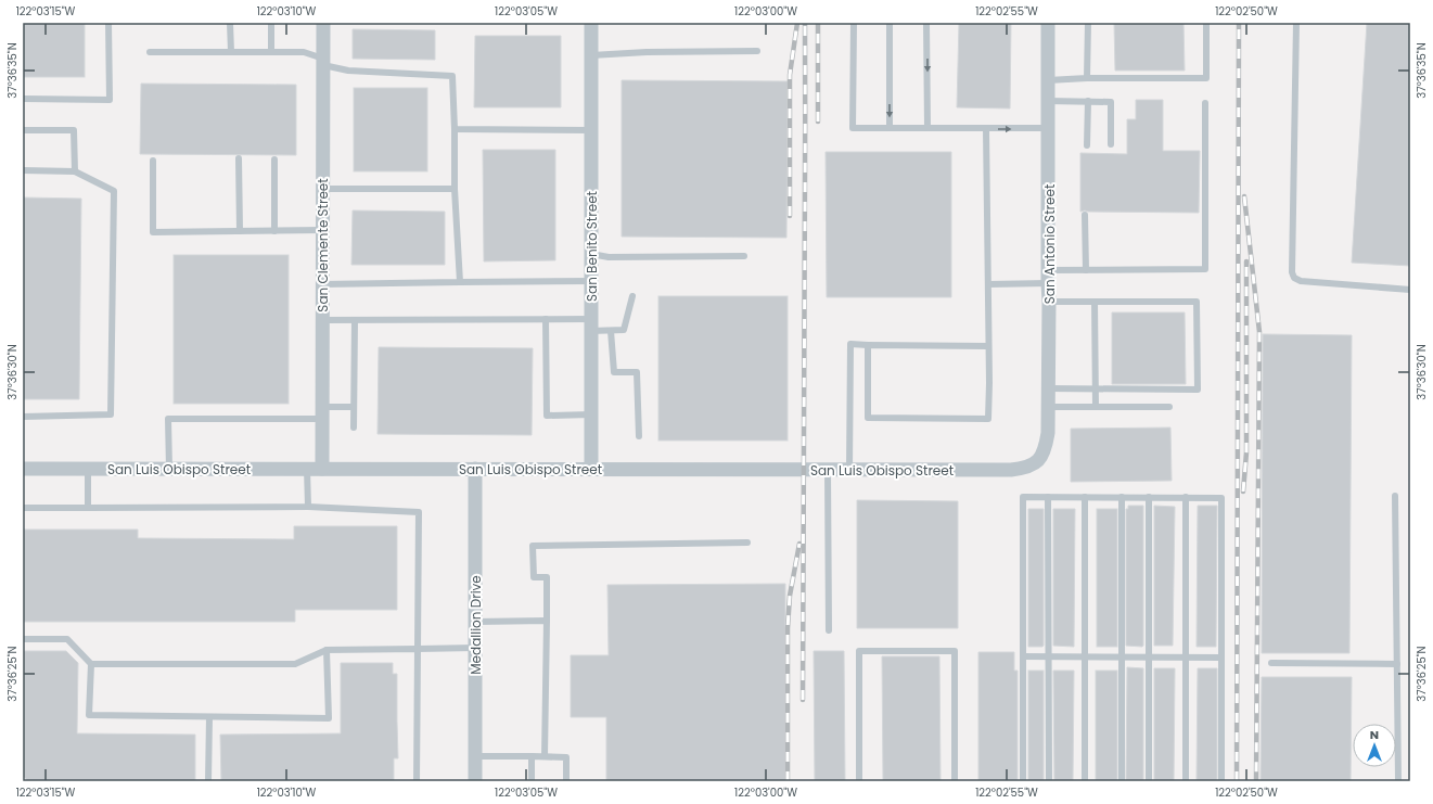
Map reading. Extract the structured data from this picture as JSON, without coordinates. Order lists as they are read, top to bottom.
{
  "streets": {
    "street": [
      "San Antonio Street",
      "San Clemente Street",
      "San Benito Street",
      "San Luis Obispo Street",
      "Medallion Drive"
    ]
  },
  "crossings": [
    ["San Antonio Street", "San Luis Obispo Street"],
    ["San Clemente Street", "San Luis Obispo Street"],
    ["San Benito Street", "San Luis Obispo Street"],
    ["San Luis Obispo Street", "Medallion Drive"]
  ],
  "north": "top",
  "coordinates": [
    "122°03'15\"W",
    "122°03'10\"W",
    "122°03'05\"W",
    "122°03'00\"W",
    "122°02'55\"W",
    "122°02'50\"W",
    "37°36'35\"N",
    "37°36'30\"N",
    "37°36'25\"N"
  ]
}
